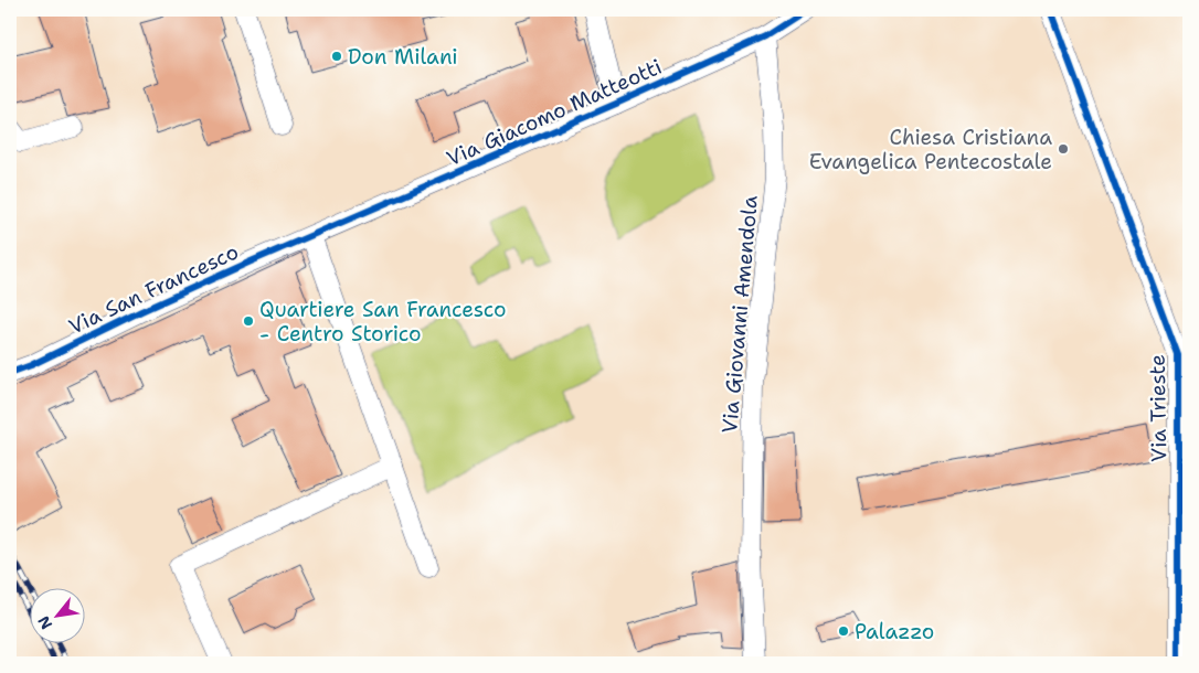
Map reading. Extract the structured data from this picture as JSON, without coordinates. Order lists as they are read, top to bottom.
{
  "streets": {
    "street": [
      "Via Giacomo Matteotti",
      "Via San Francesco",
      "Via Giovanni Amendola",
      "Via Trieste"
    ]
  },
  "crossings": [
    ["Via Giacomo Matteotti", "Via San Francesco"],
    ["Via Giacomo Matteotti", "Via Giovanni Amendola"]
  ],
  "places": [
    "Don Milani",
    "Chiesa Cristiana Evangelica Pentecostale",
    "Quartiere San Francesco - Centro Storico",
    "Palazzo"
  ],
  "north": "bottom left"
}
